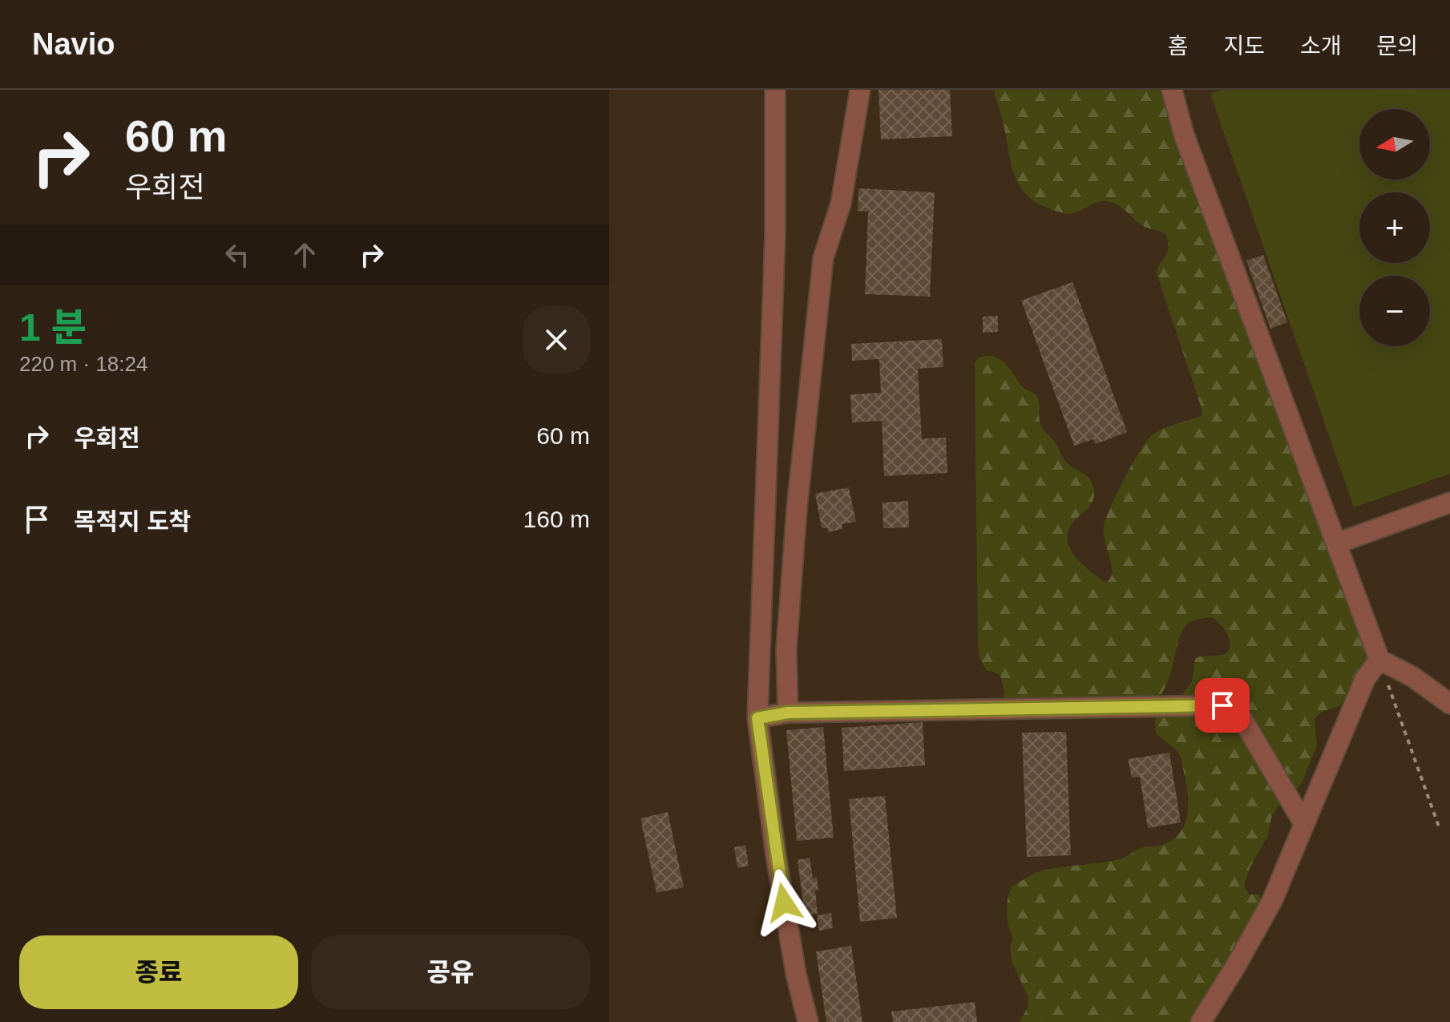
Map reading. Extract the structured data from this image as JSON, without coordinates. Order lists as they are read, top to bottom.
{
  "north": "left",
  "page": {
    "header": "Navio",
    "nav": [
      "홈",
      "지도",
      "소개",
      "문의"
    ],
    "turn": ["60 m", "우회전"],
    "map_buttons": ["+", "−"],
    "heading": ["1 분", "220 m · 18:24"],
    "list": [
      {
        "name": "우회전",
        "value": "60 m"
      },
      {
        "name": "목적지 도착",
        "value": "160 m"
      }
    ],
    "buttons": ["종료", "공유"]
  }
}
